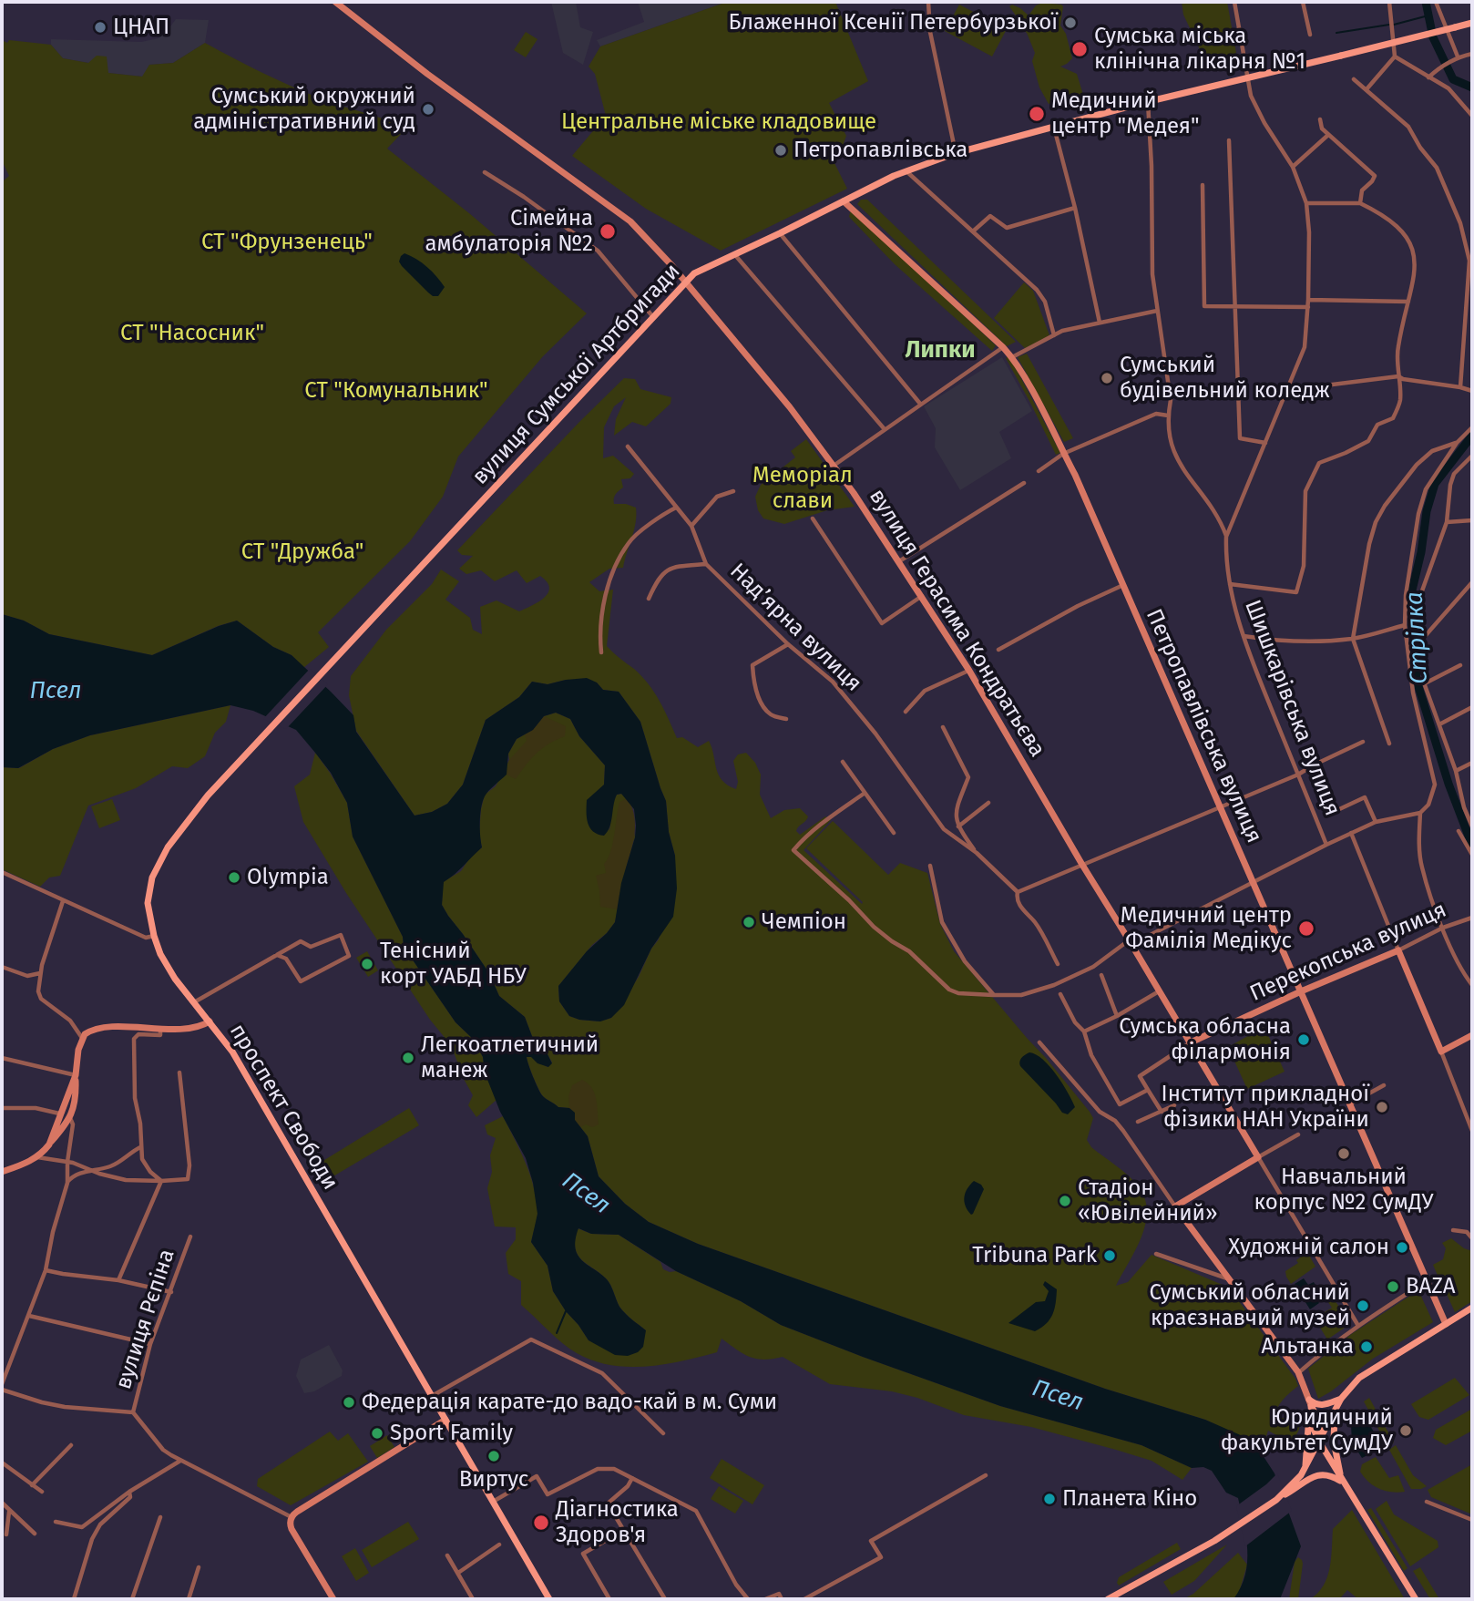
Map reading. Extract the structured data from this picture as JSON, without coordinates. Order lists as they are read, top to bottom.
{
  "streets": {
    "main road": ["вулиця Сумської Артбригади", "проспект Свободи"],
    "street": [
      "вулиця Герасима Кондратьєва",
      "Надʼярна вулиця",
      "Шишкарівська вулиця",
      "Петропавлівська вулиця",
      "Перекопська вулиця",
      "вулиця Рєпіна"
    ]
  },
  "crossings": [
    ["вулиця Сумської Артбригади", "вулиця Герасима Кондратьєва"],
    ["вулиця Сумської Артбригади", "Шишкарівська вулиця"],
    ["вулиця Сумської Артбригади", "Петропавлівська вулиця"],
    ["вулиця Сумської Артбригади", "проспект Свободи"],
    ["вулиця Герасима Кондратьєва", "Перекопська вулиця"],
    ["Петропавлівська вулиця", "Перекопська вулиця"]
  ],
  "districts": ["Липки"],
  "water": ["Стрілка", "Псел"],
  "parks": [
    "Центральне міське кладовище",
    "СТ \"Фрунзенець\"",
    "СТ \"Насосник\"",
    "СТ \"Комунальник\"",
    "Меморіал слави",
    "СТ \"Дружба\""
  ],
  "places": [
    "Блаженної Ксенії Петербурзької",
    "ЦНАП",
    "Сумська міська клінічна лікарня №1",
    "Сумський окружний адміністративний суд",
    "Медичний центр \"Медея\"",
    "Петропавлівська",
    "Сімейна амбулаторія №2",
    "Сумський будівельний коледж",
    "Olympia",
    "Чемпіон",
    "Медичний центр Фамілія Медікус",
    "Тенісний корт УАБД НБУ",
    "Сумська обласна філармонія",
    "Легкоатлетичний манеж",
    "Інститут прикладної фізики НАН України",
    "Навчальний корпус №2 СумДУ",
    "Стадіон «Ювілейний»",
    "Художній салон",
    "Tribuna Park",
    "BAZA",
    "Сумський обласний краєзнавчий музей",
    "Альтанка",
    "Федерація карате-до вадо-кай в м. Суми",
    "Юридичний факультет СумДУ",
    "Sport Family",
    "Виртус",
    "Планета Кіно",
    "Діагностика Здоров'я"
  ]
}
